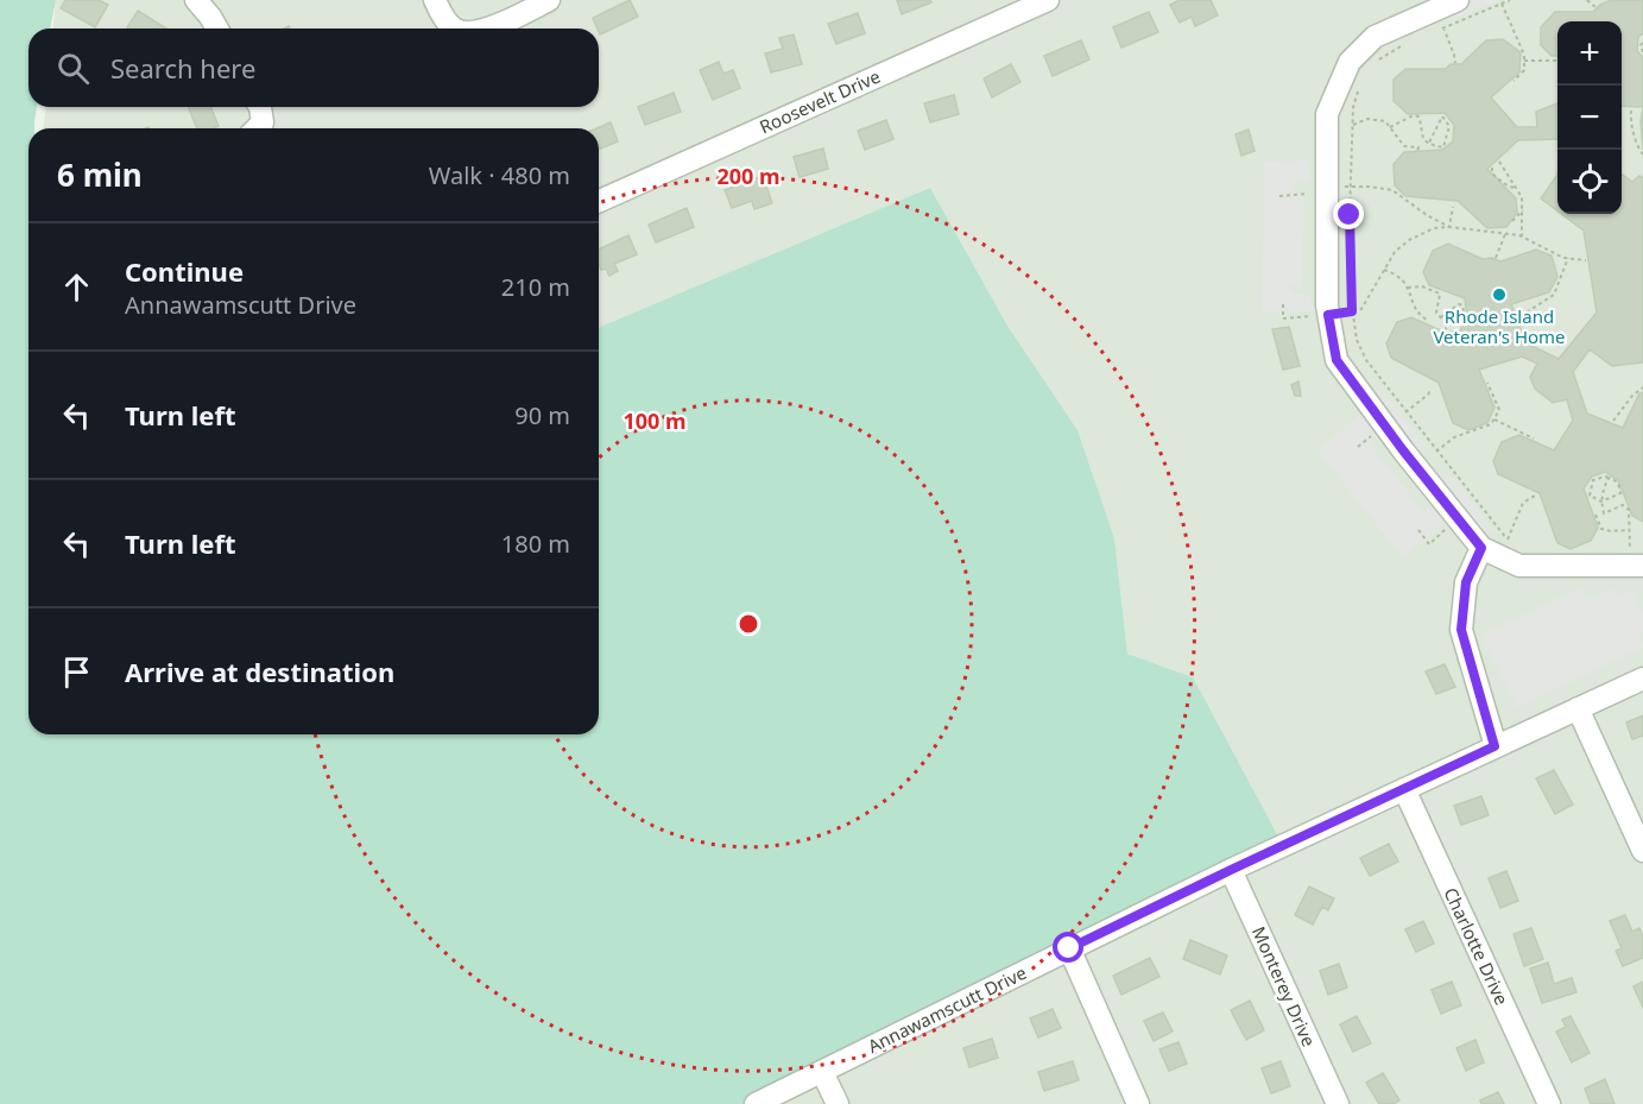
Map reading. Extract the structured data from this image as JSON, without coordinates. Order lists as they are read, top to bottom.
{
  "streets": {
    "street": [
      "Roosevelt Drive",
      "Charlotte Drive",
      "Monterey Drive",
      "Annawamscutt Drive"
    ]
  },
  "crossings": [
    ["Charlotte Drive", "Annawamscutt Drive"],
    ["Monterey Drive", "Annawamscutt Drive"]
  ],
  "places": ["Rhode Island Veteran's Home"],
  "page": {
    "map_buttons": ["+", "−"],
    "search": "Search here",
    "heading": ["6 min", "Walk · 480 m"],
    "list": [
      ["Continue", "Annawamscutt Drive", "210 m"],
      ["Turn left", "90 m"],
      ["Turn left", "180 m"],
      "Arrive at destination"
    ]
  },
  "rings": ["200 m", "100 m"]
}
